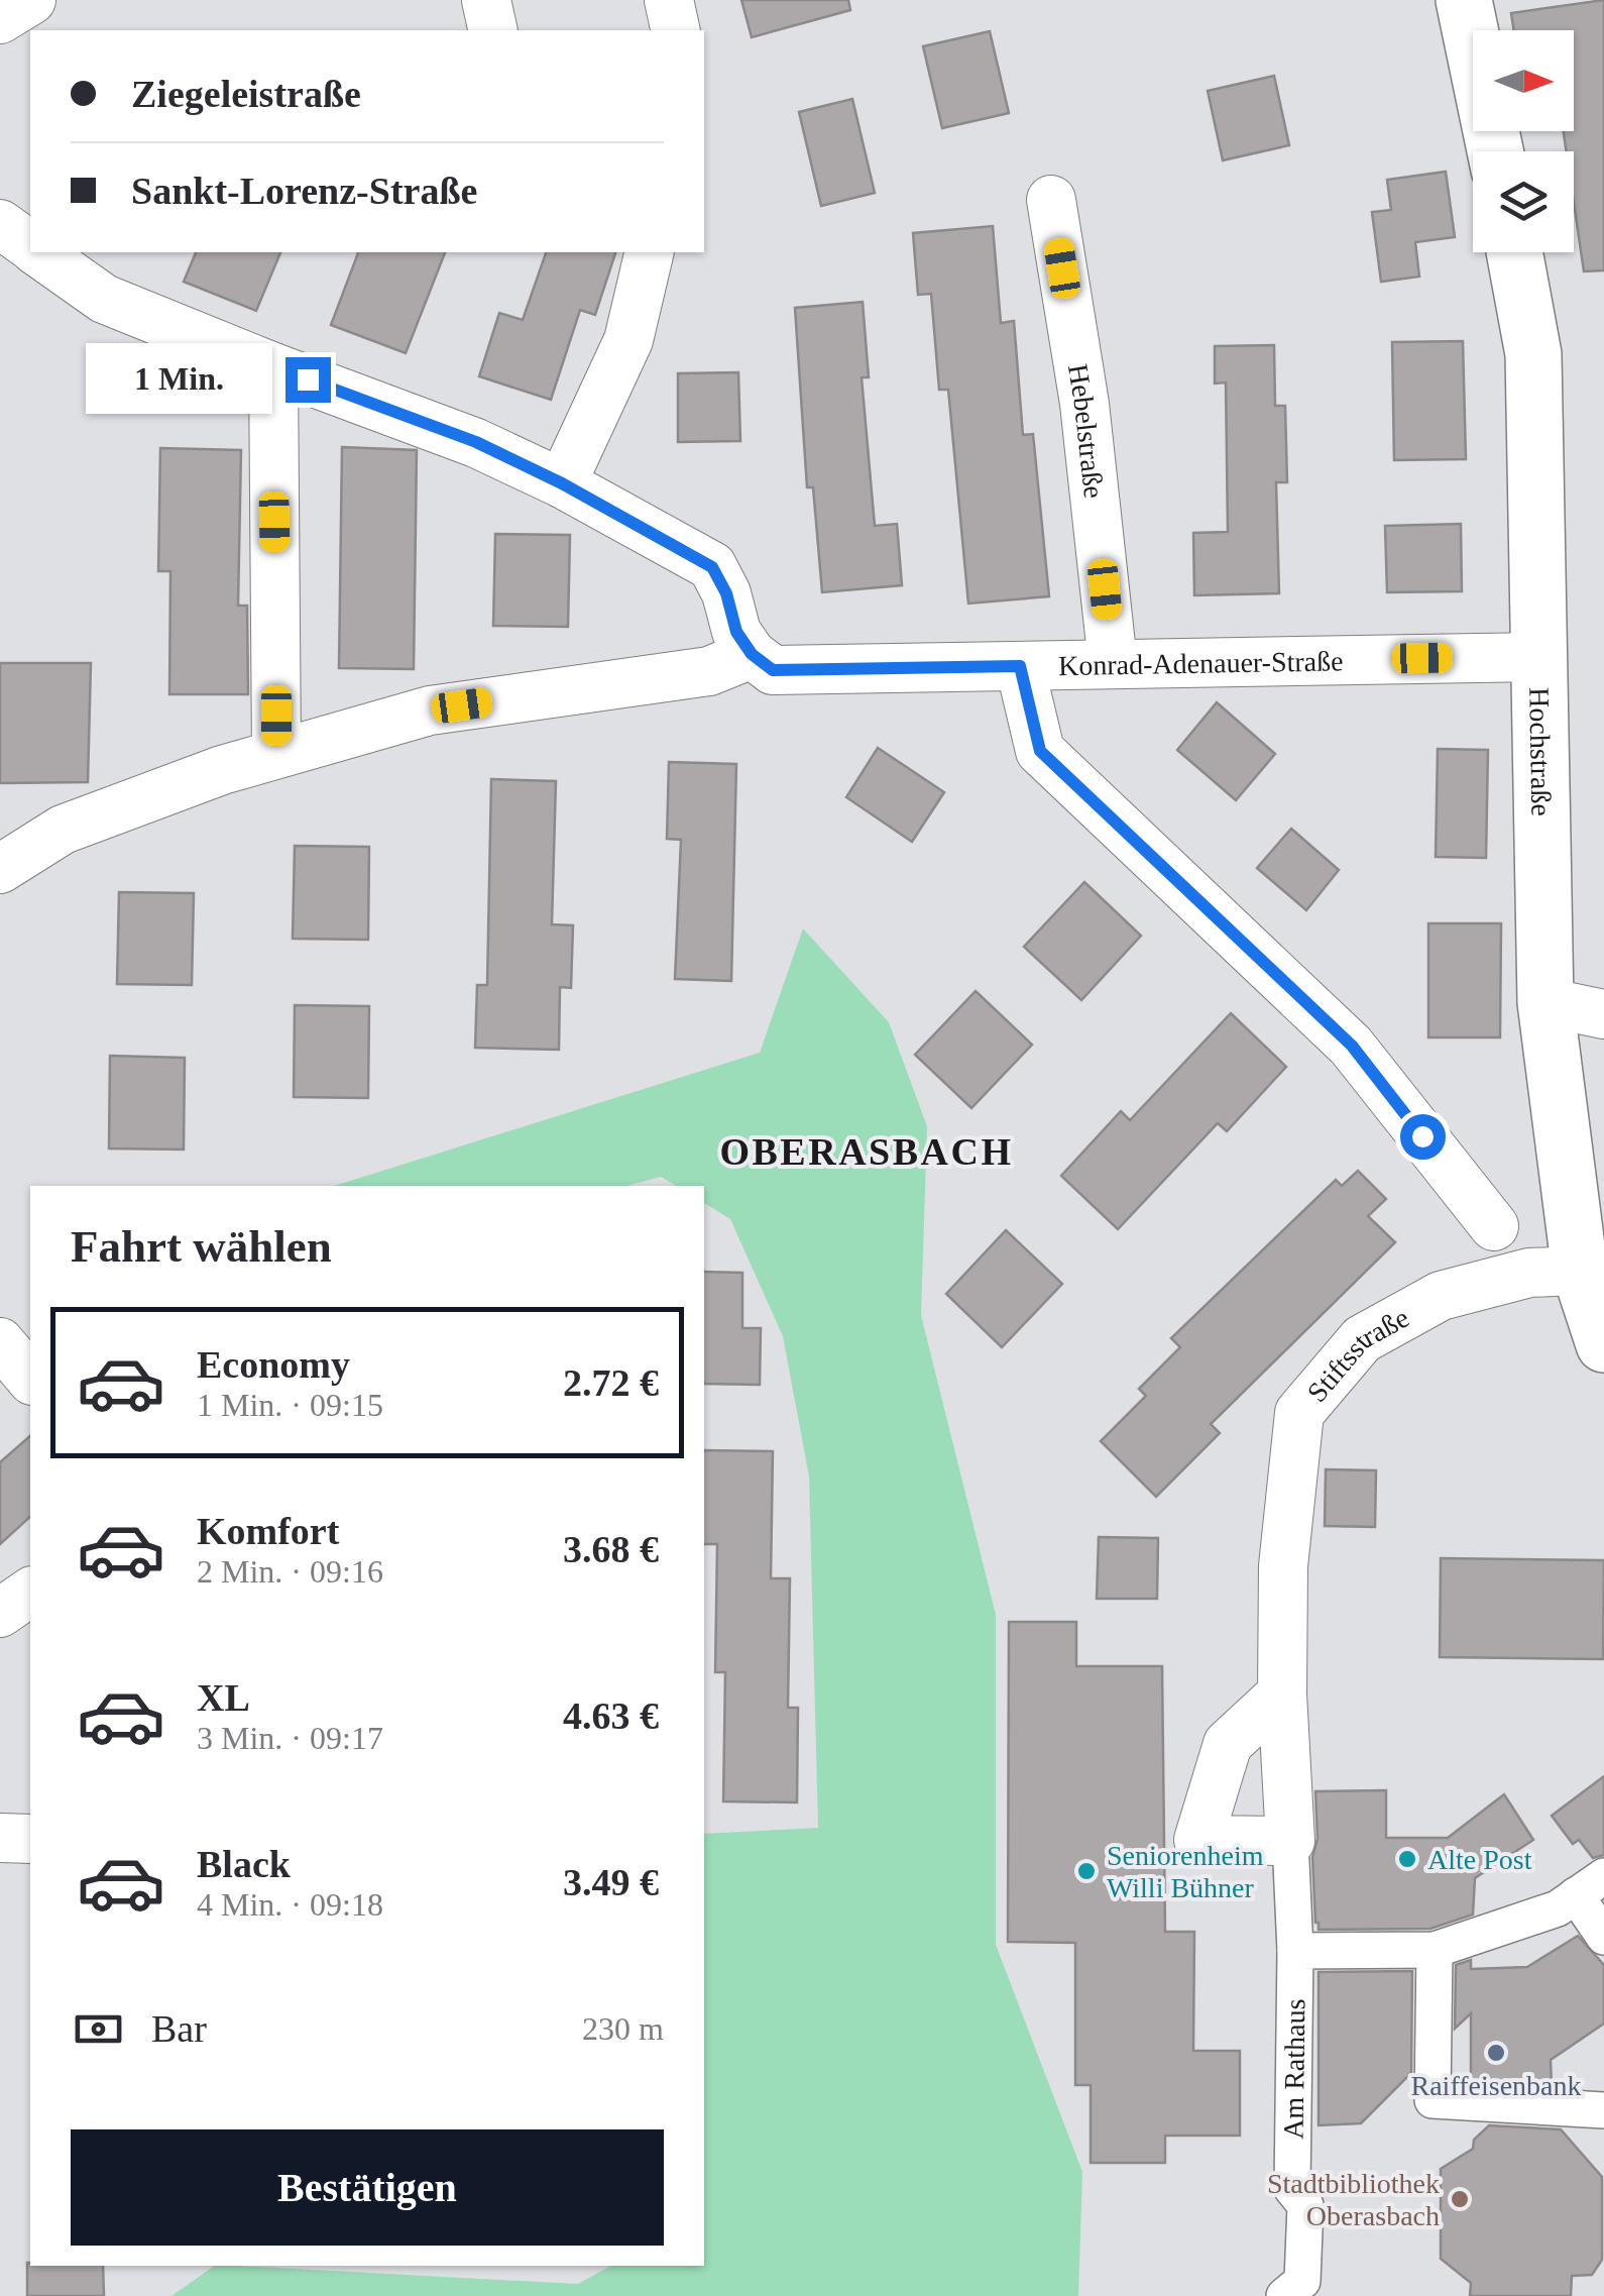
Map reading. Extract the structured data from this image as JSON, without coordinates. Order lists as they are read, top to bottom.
{
  "streets": {
    "street": [
      "Hebelstraße",
      "Konrad-Adenauer-Straße",
      "Hochstraße",
      "Stiftsstraße",
      "Am Rathaus"
    ]
  },
  "crossings": [
    ["Hebelstraße", "Konrad-Adenauer-Straße"],
    ["Konrad-Adenauer-Straße", "Hochstraße"],
    ["Hochstraße", "Stiftsstraße"],
    ["Stiftsstraße", "Am Rathaus"]
  ],
  "districts": ["OBERASBACH"],
  "places": [
    "Alte Post",
    "Seniorenheim Willi Bühner",
    "Raiffeisenbank",
    "Stadtbibliothek Oberasbach"
  ],
  "north": "right",
  "page": {
    "banner": ["Ziegeleistraße", "Sankt-Lorenz-Straße"],
    "bubble": "1 Min.",
    "heading": "Fahrt wählen",
    "list": [
      {
        "name": "Economy",
        "note": "1 Min. · 09:15",
        "value": "2.72 €"
      },
      {
        "name": "Komfort",
        "note": "2 Min. · 09:16",
        "value": "3.68 €"
      },
      {
        "name": "XL",
        "note": "3 Min. · 09:17",
        "value": "4.63 €"
      },
      {
        "name": "Black",
        "note": "4 Min. · 09:18",
        "value": "3.49 €"
      }
    ],
    "pay": ["Bar", "230 m"],
    "buttons": "Bestätigen"
  }
}
